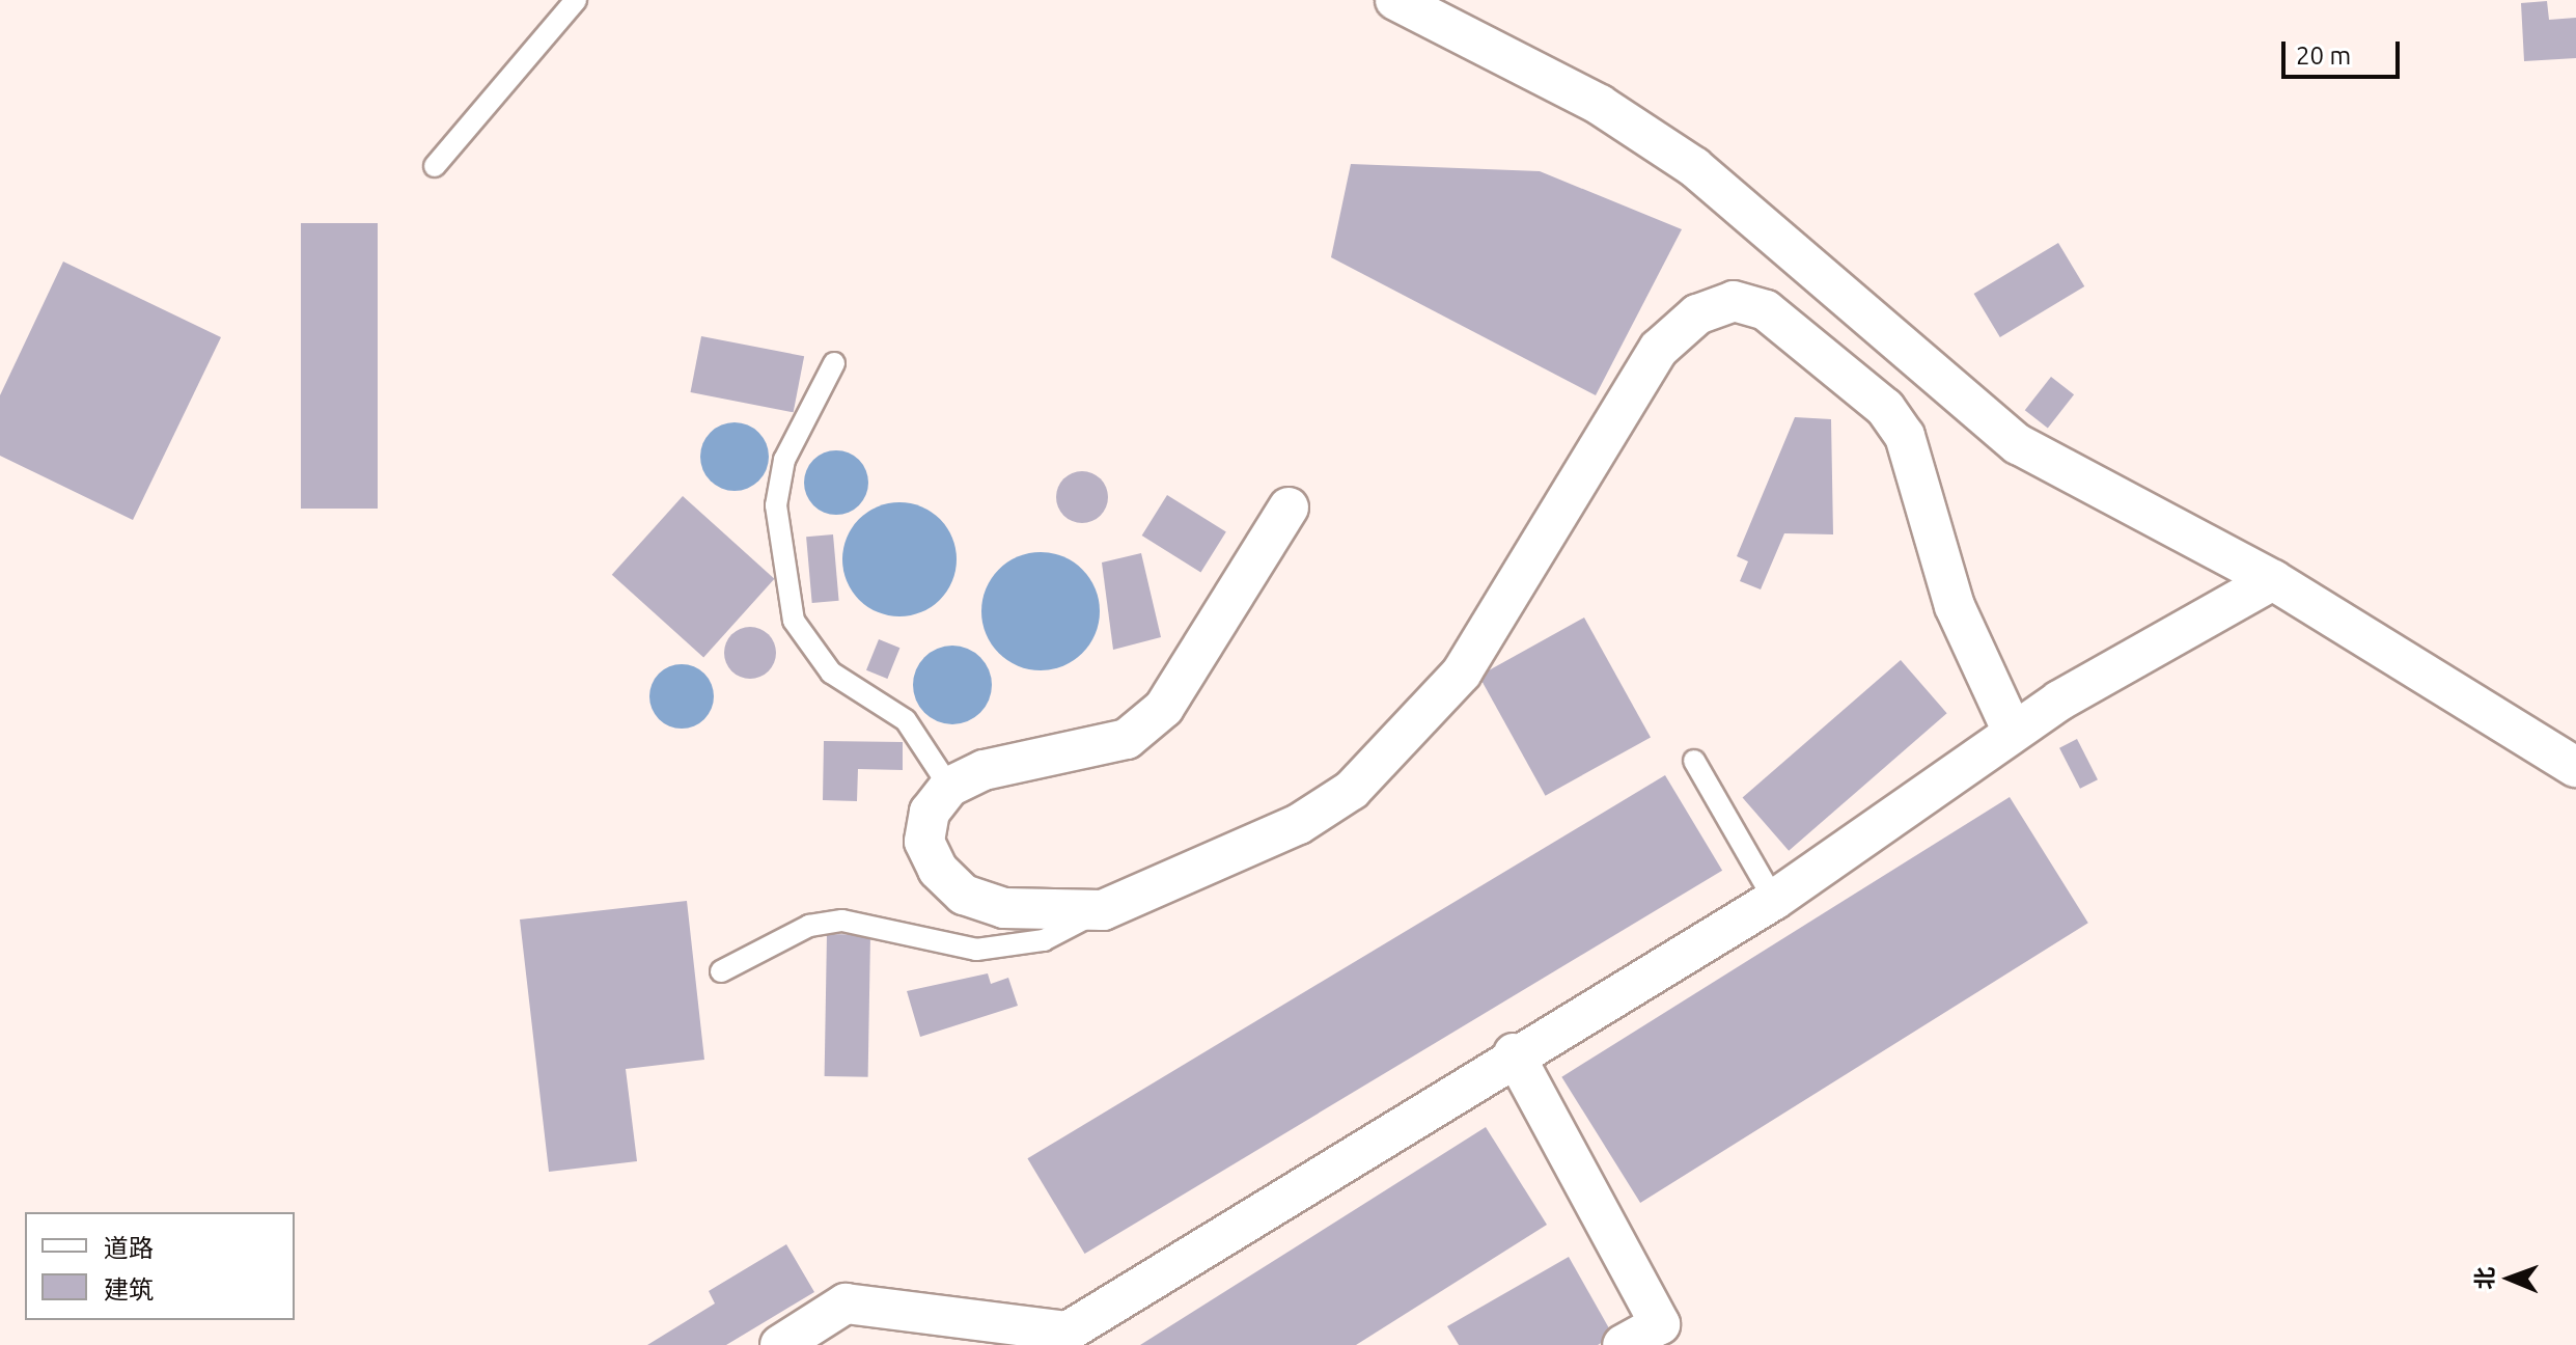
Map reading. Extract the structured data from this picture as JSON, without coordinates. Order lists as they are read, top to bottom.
{
  "legend": ["道路", "建筑"],
  "scale_bar": "20 m",
  "north": "left"
}
